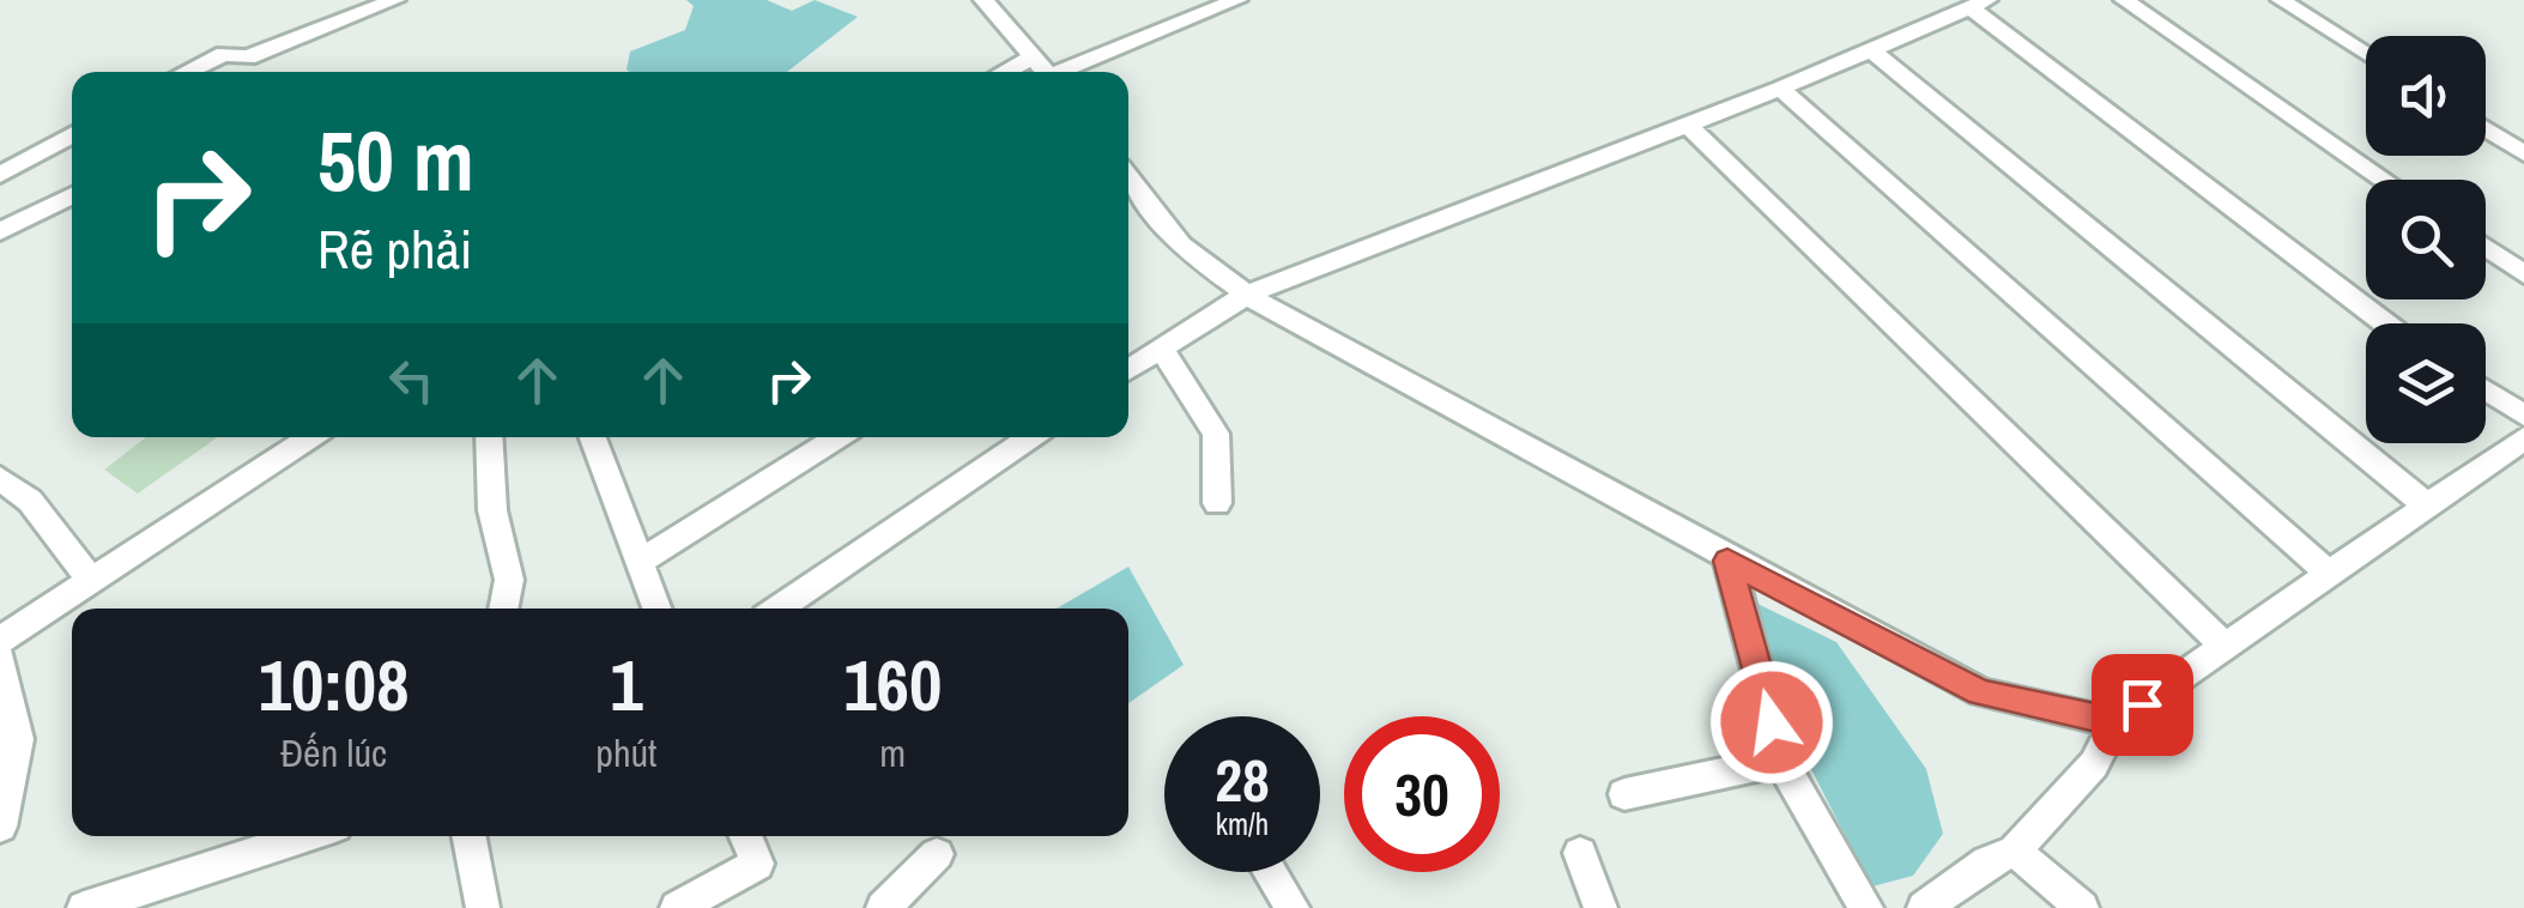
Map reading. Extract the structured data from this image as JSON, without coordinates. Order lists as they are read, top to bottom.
{
  "page": {
    "turn": ["50 m", "Rẽ phải"],
    "eta": [
      "10:08",
      "Đến lúc",
      "1",
      "phút",
      "160",
      "m"
    ],
    "speed": "28 km/h",
    "limit": "30"
  }
}
